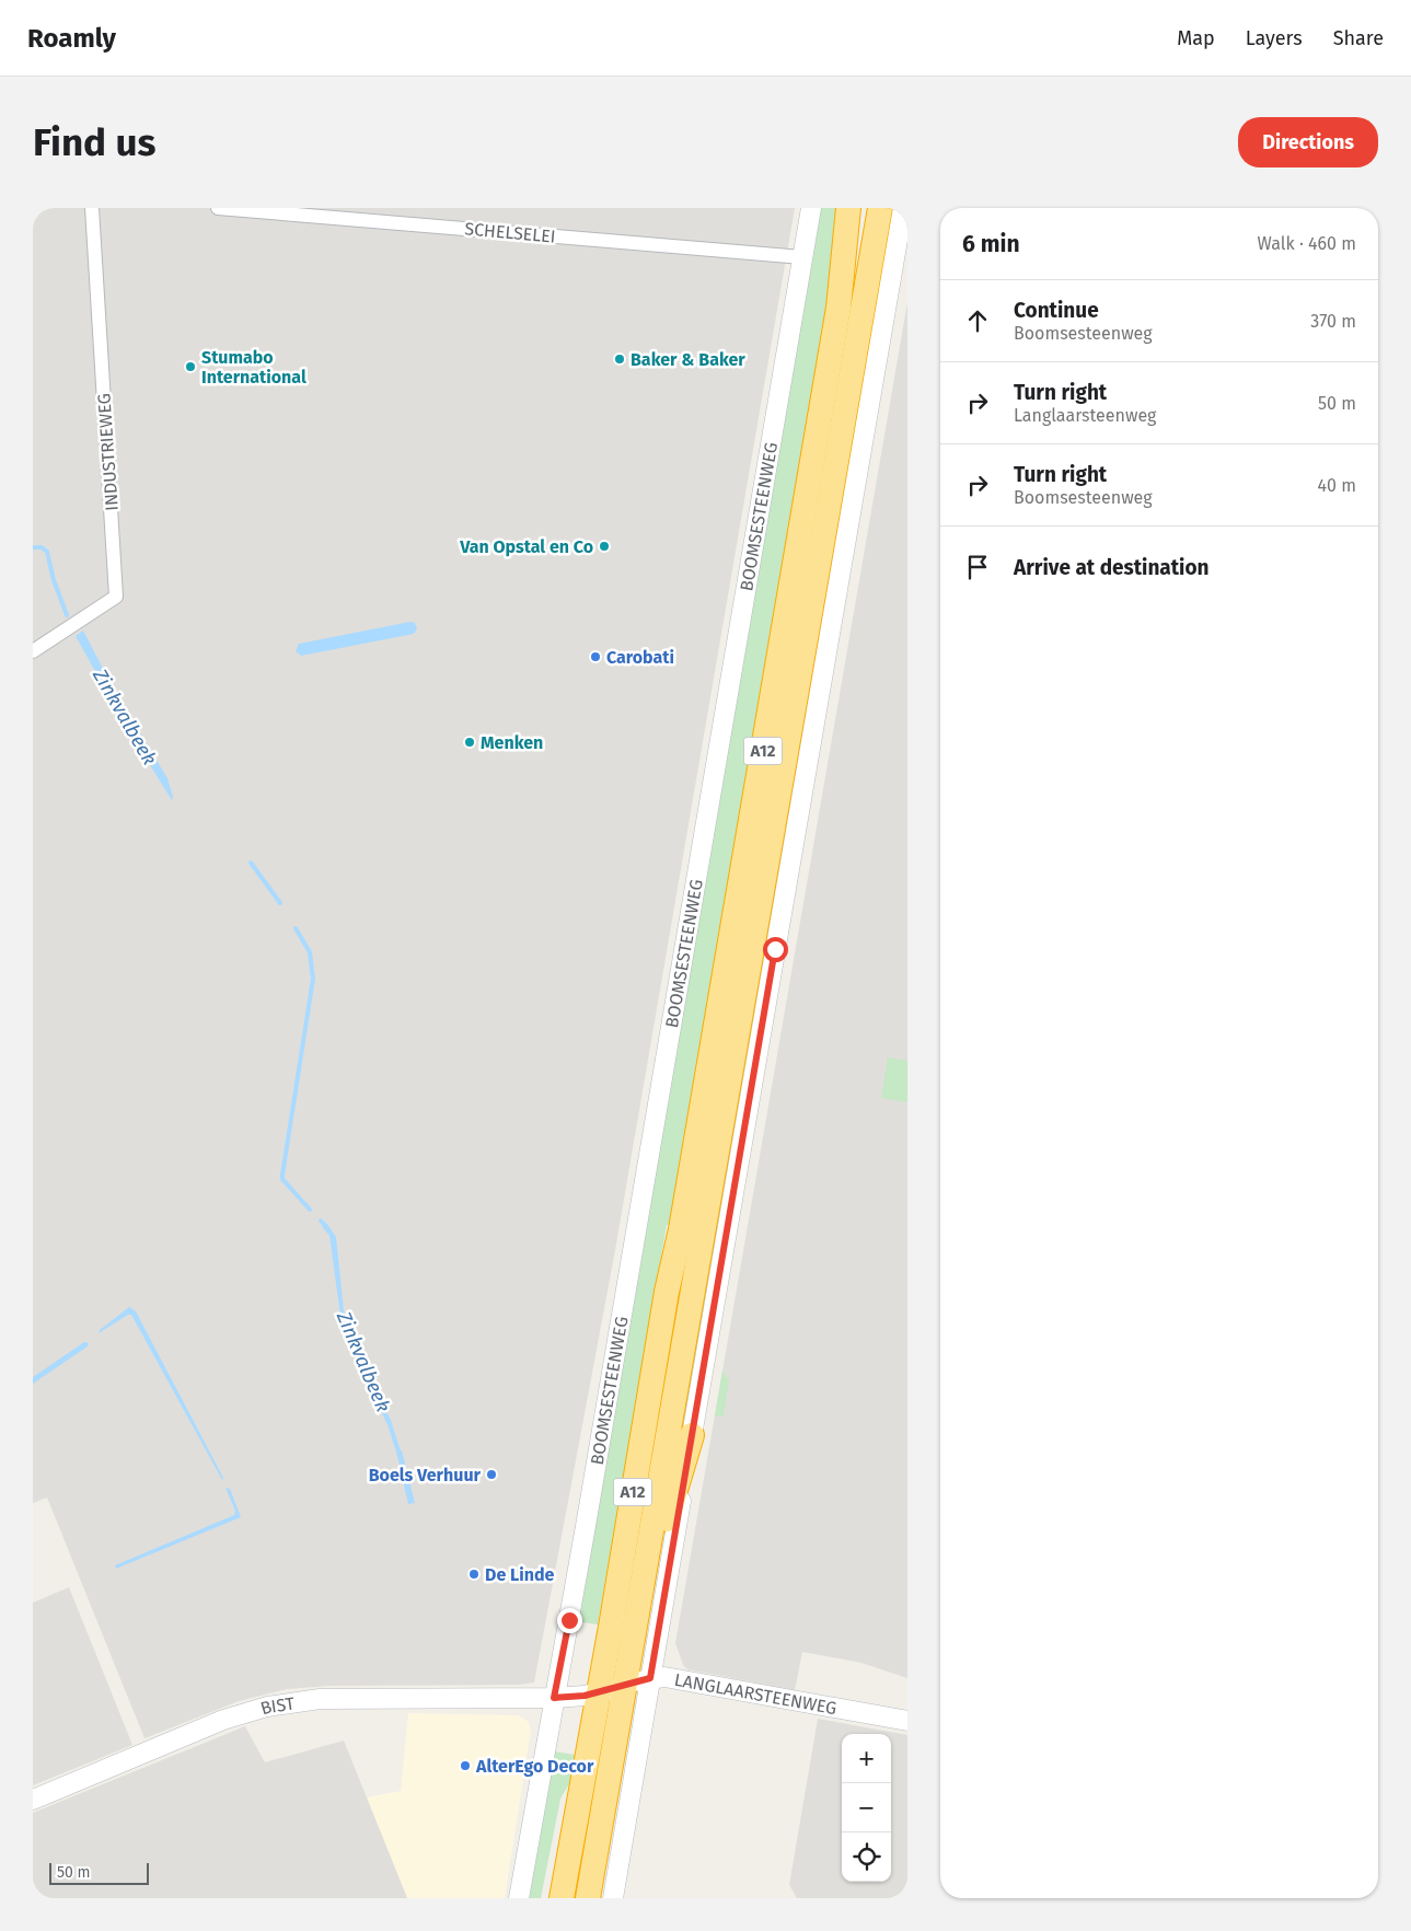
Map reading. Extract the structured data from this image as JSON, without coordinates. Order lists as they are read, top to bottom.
{
  "streets": {
    "highway": ["A12"],
    "main road": ["BOOMSESTEENWEG", "LANGLAARSTEENWEG", "BIST"],
    "street": ["SCHELSELEI", "INDUSTRIEWEG"]
  },
  "crossings": [
    ["SCHELSELEI", "BOOMSESTEENWEG"],
    ["BOOMSESTEENWEG", "LANGLAARSTEENWEG"],
    ["BOOMSESTEENWEG", "BIST"],
    ["A12", "LANGLAARSTEENWEG"],
    ["LANGLAARSTEENWEG", "BIST"]
  ],
  "water": ["Zinkvalbeek"],
  "places": [
    "Baker & Baker",
    "Stumabo International",
    "Van Opstal en Co",
    "Carobati",
    "Menken",
    "Boels Verhuur",
    "De Linde",
    "AlterEgo Decor"
  ],
  "scale_bar": "50 m",
  "page": {
    "header": "Roamly",
    "nav": ["Map", "Layers", "Share"],
    "buttons": "Directions",
    "title": "Find us",
    "heading": ["6 min", "Walk · 460 m"],
    "list": [
      ["Continue", "Boomsesteenweg", "370 m"],
      ["Turn right", "Langlaarsteenweg", "50 m"],
      ["Turn right", "Boomsesteenweg", "40 m"],
      "Arrive at destination"
    ],
    "map_buttons": ["+", "−"],
    "scale": "50 m"
  }
}
